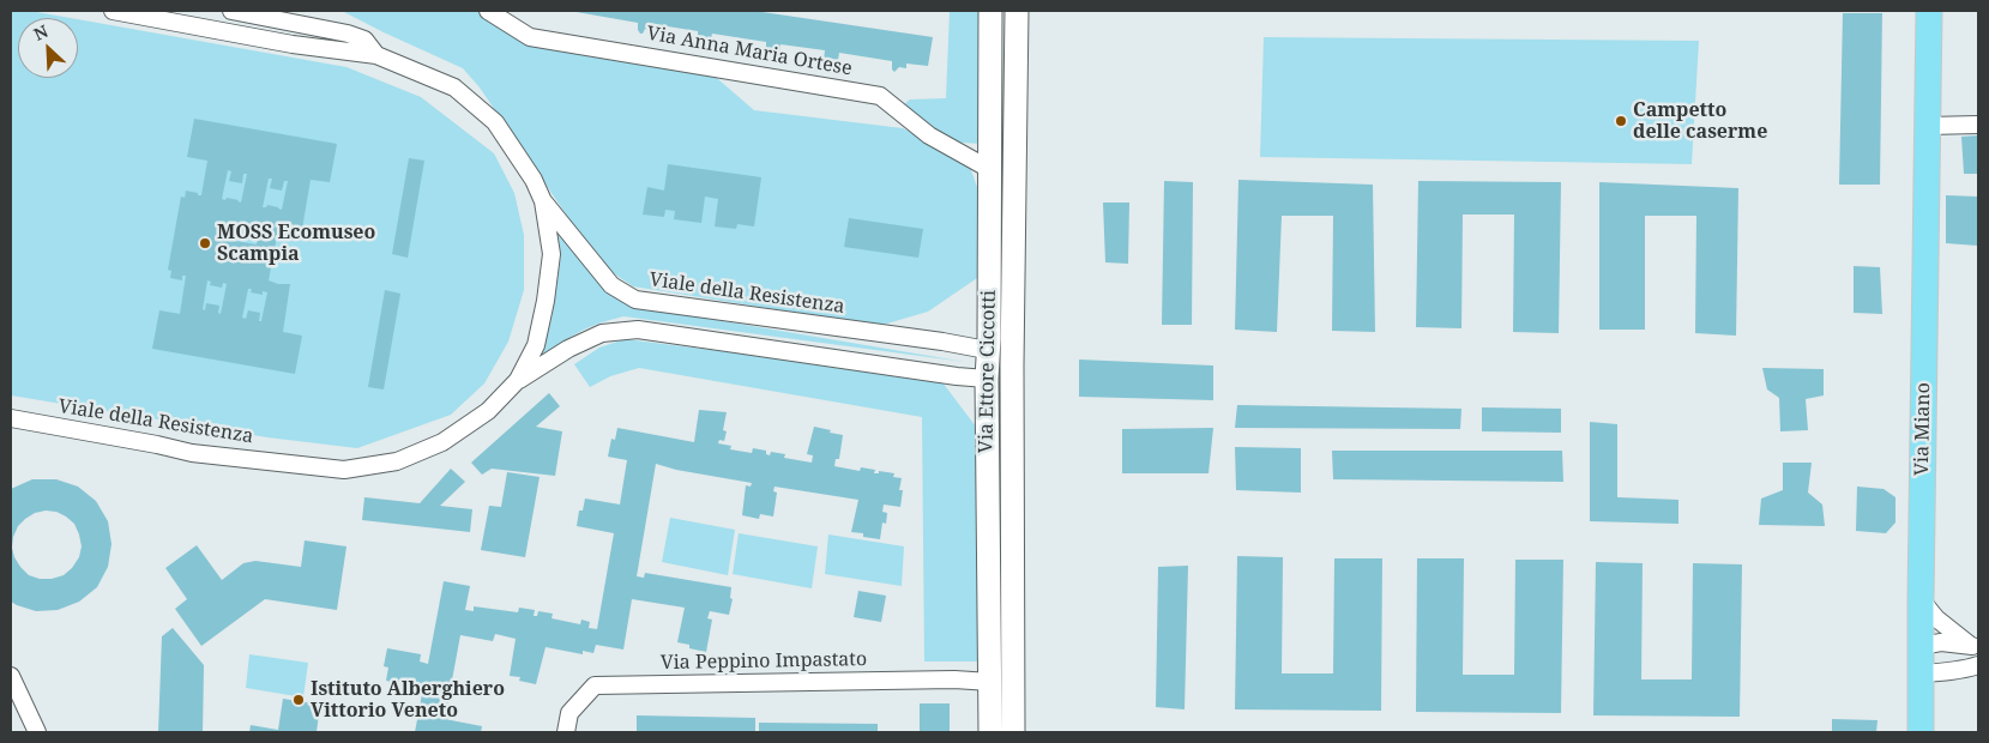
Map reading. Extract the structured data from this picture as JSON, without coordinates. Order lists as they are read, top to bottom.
{
  "streets": {
    "main road": ["Via Miano"],
    "street": [
      "Via Anna Maria Ortese",
      "Viale della Resistenza",
      "Via Ettore Ciccotti",
      "Via Peppino Impastato"
    ]
  },
  "crossings": [
    ["Via Anna Maria Ortese", "Via Ettore Ciccotti"],
    ["Viale della Resistenza", "Via Ettore Ciccotti"],
    ["Via Ettore Ciccotti", "Via Peppino Impastato"]
  ],
  "places": ["Campetto delle caserme", "MOSS Ecomuseo Scampia", "Istituto Alberghiero Vittorio Veneto"],
  "north": "top left"
}
